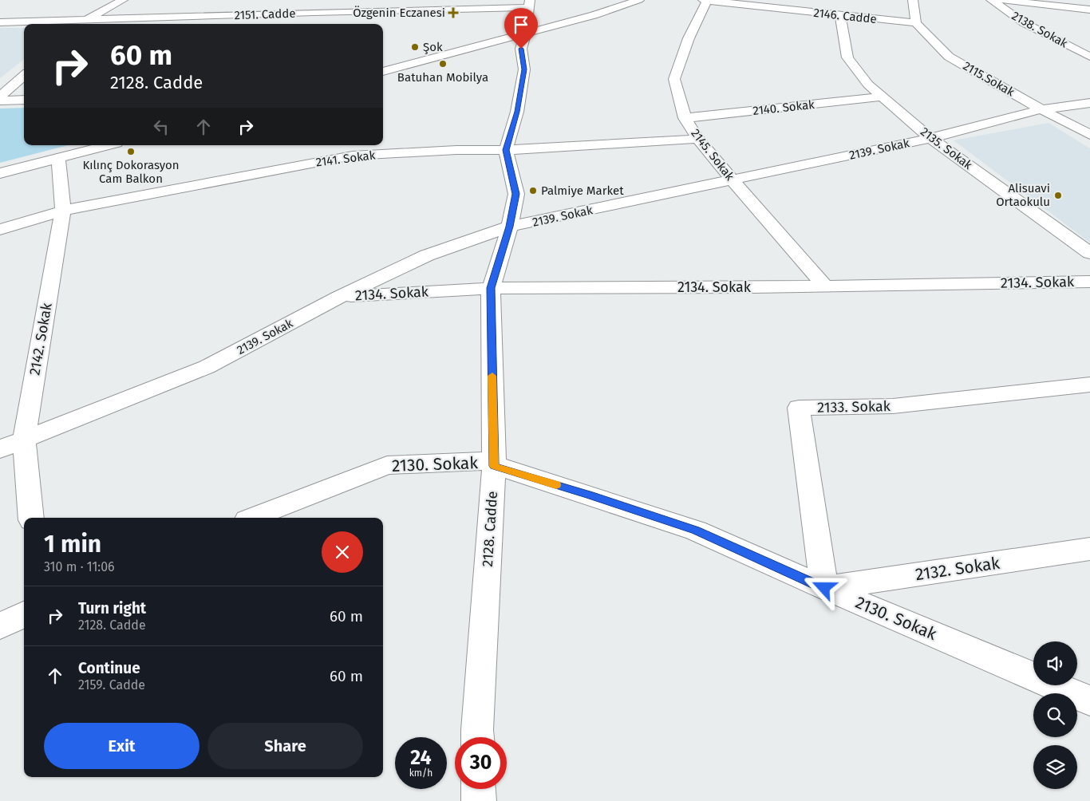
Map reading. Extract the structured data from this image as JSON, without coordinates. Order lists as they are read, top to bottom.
{
  "streets": {
    "street": [
      "2151. Cadde",
      "2146. Cadde",
      "2138. Sokak",
      "2115.Sokak",
      "2140. Sokak",
      "2135. Sokak",
      "2139. Sokak",
      "2145. Sokak",
      "2141. Sokak",
      "2134. Sokak",
      "2142. Sokak",
      "2133. Sokak",
      "2130. Sokak",
      "2128. Cadde",
      "2132. Sokak"
    ]
  },
  "crossings": [
    ["2146. Cadde", "2115.Sokak"],
    ["2146. Cadde", "2135. Sokak"],
    ["2146. Cadde", "2145. Sokak"],
    ["2115.Sokak", "2139. Sokak"],
    ["2140. Sokak", "2135. Sokak"],
    ["2140. Sokak", "2145. Sokak"],
    ["2135. Sokak", "2139. Sokak"],
    ["2139. Sokak", "2145. Sokak"],
    ["2139. Sokak", "2134. Sokak"],
    ["2139. Sokak", "2142. Sokak"],
    ["2139. Sokak", "2128. Cadde"],
    ["2145. Sokak", "2141. Sokak"],
    ["2145. Sokak", "2134. Sokak"],
    ["2141. Sokak", "2142. Sokak"],
    ["2141. Sokak", "2128. Cadde"],
    ["2134. Sokak", "2128. Cadde"],
    ["2133. Sokak", "2130. Sokak"],
    ["2133. Sokak", "2132. Sokak"],
    ["2130. Sokak", "2128. Cadde"],
    ["2130. Sokak", "2132. Sokak"]
  ],
  "places": {
    "health": ["Özgenin Eczanesi"],
    "other": [
      "Şok",
      "Batuhan Mobilya",
      "Kılınç Dokorasyon Cam Balkon",
      "Palmiye Market",
      "Alisuavi Ortaokulu"
    ]
  },
  "page": {
    "turn": ["60 m", "2128. Cadde"],
    "heading": ["1 min", "310 m · 11:06"],
    "list": [
      {
        "name": "Turn right",
        "note": "2128. Cadde",
        "value": "60 m"
      },
      {
        "name": "Continue",
        "note": "2159. Cadde",
        "value": "60 m"
      }
    ],
    "buttons": ["Exit", "Share"],
    "speed": "24 km/h",
    "limit": "30"
  }
}
